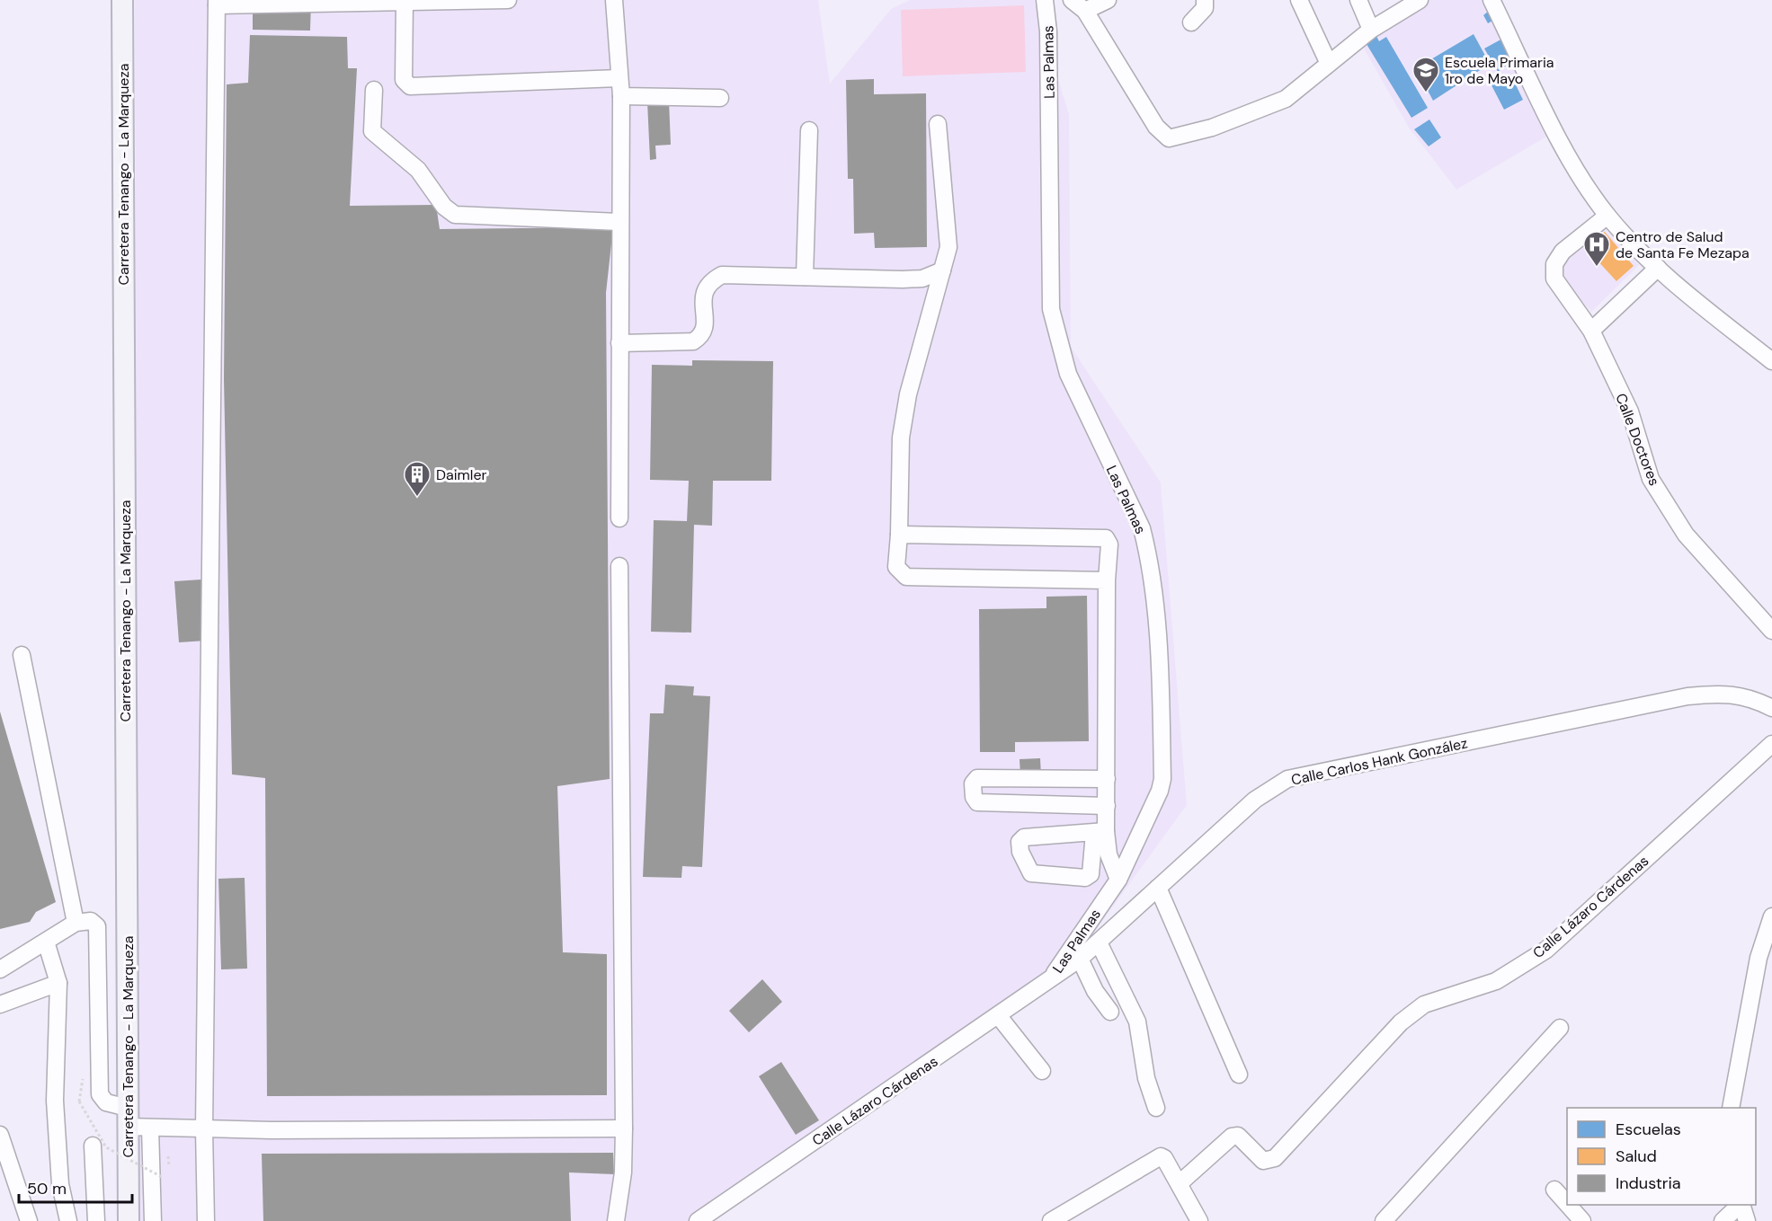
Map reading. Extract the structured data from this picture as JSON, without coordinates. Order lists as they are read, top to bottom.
{
  "streets": {
    "main road": ["Carretera Tenango - La Marqueza"],
    "street": [
      "Las Palmas",
      "Calle Doctores",
      "Calle Carlos Hank González",
      "Calle Lázaro Cárdenas"
    ]
  },
  "crossings": [
    ["Las Palmas", "Calle Carlos Hank González"],
    ["Las Palmas", "Calle Lázaro Cárdenas"],
    ["Calle Carlos Hank González", "Calle Lázaro Cárdenas"]
  ],
  "places": {
    "school or university": ["Escuela Primaria 1ro de Mayo"],
    "hospital": ["Centro de Salud de Santa Fe Mezapa"],
    "building": ["Daimler"]
  },
  "legend": ["Escuelas", "Salud", "Industria"],
  "scale_bar": "50 m"
}
